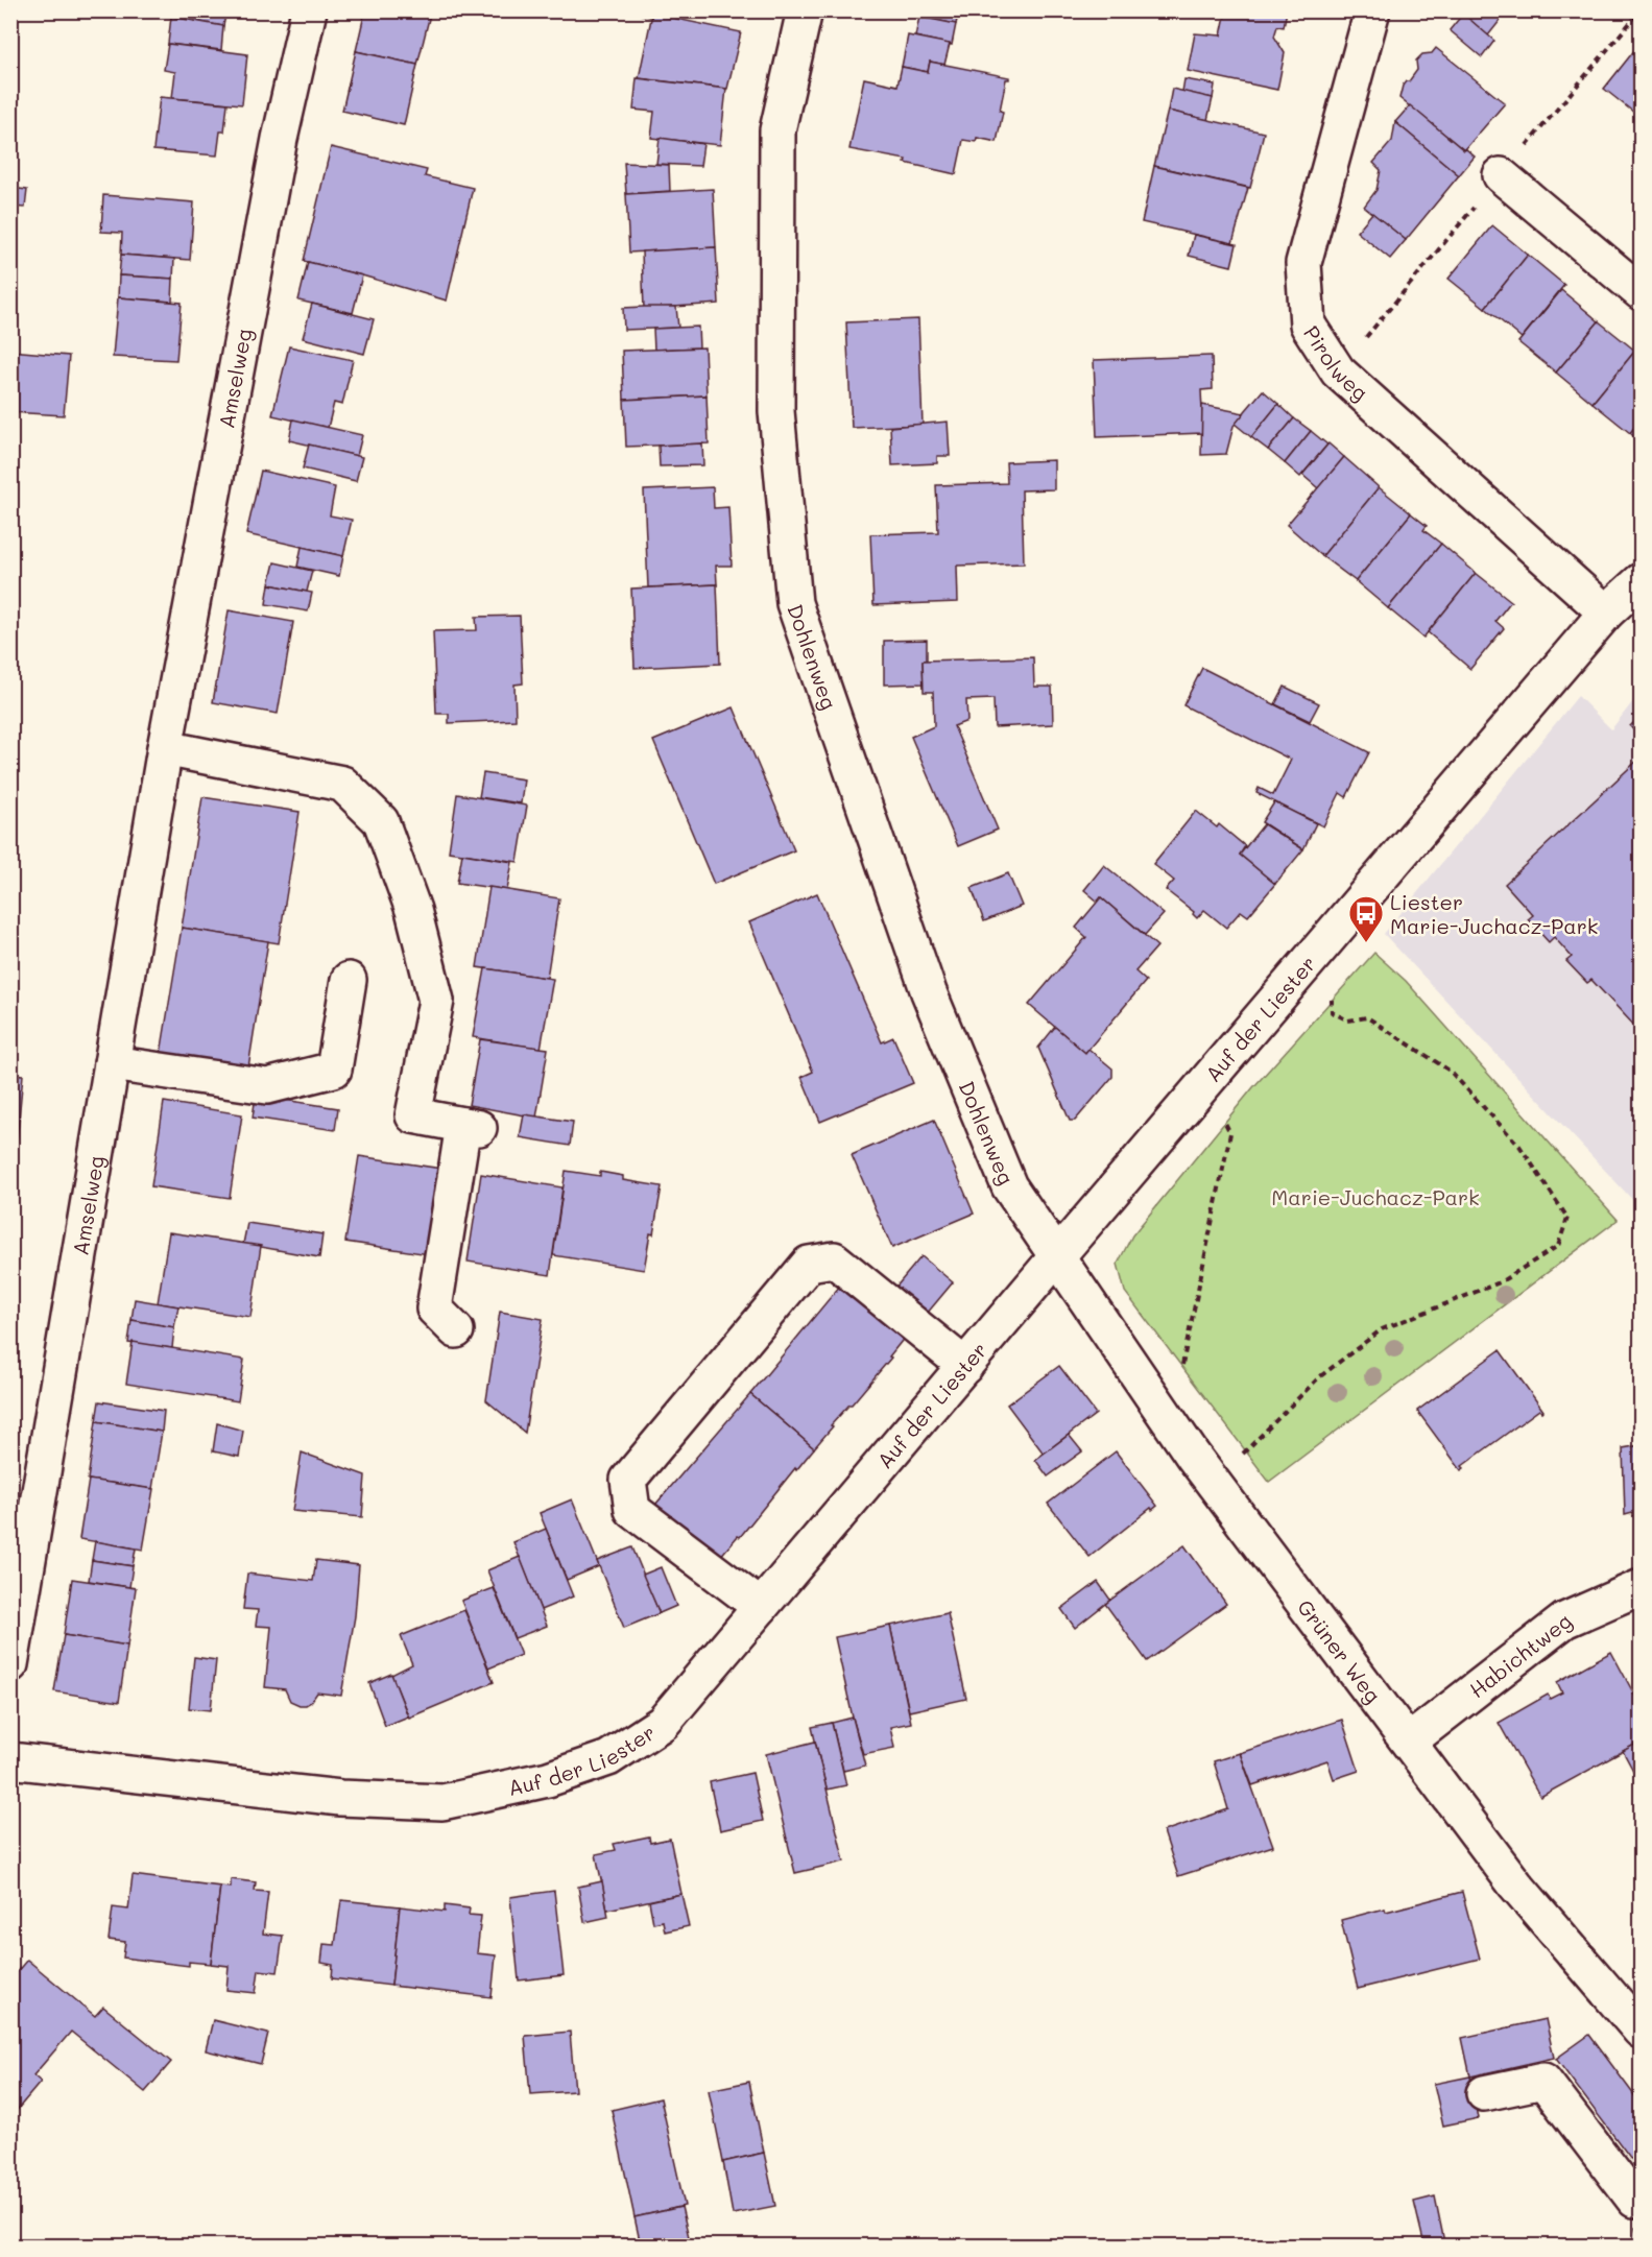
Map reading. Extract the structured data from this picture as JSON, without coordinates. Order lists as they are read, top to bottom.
{
  "streets": {
    "street": [
      "Pirolweg",
      "Amselweg",
      "Dohlenweg",
      "Auf der Liester",
      "Grüner Weg",
      "Habichtweg"
    ]
  },
  "crossings": [
    ["Pirolweg", "Auf der Liester"],
    ["Dohlenweg", "Auf der Liester"],
    ["Dohlenweg", "Grüner Weg"],
    ["Auf der Liester", "Grüner Weg"],
    ["Grüner Weg", "Habichtweg"]
  ],
  "parks": ["Marie-Juchacz-Park"],
  "places": {
    "bus stop": ["Liester Marie-Juchacz-Park"]
  }
}
